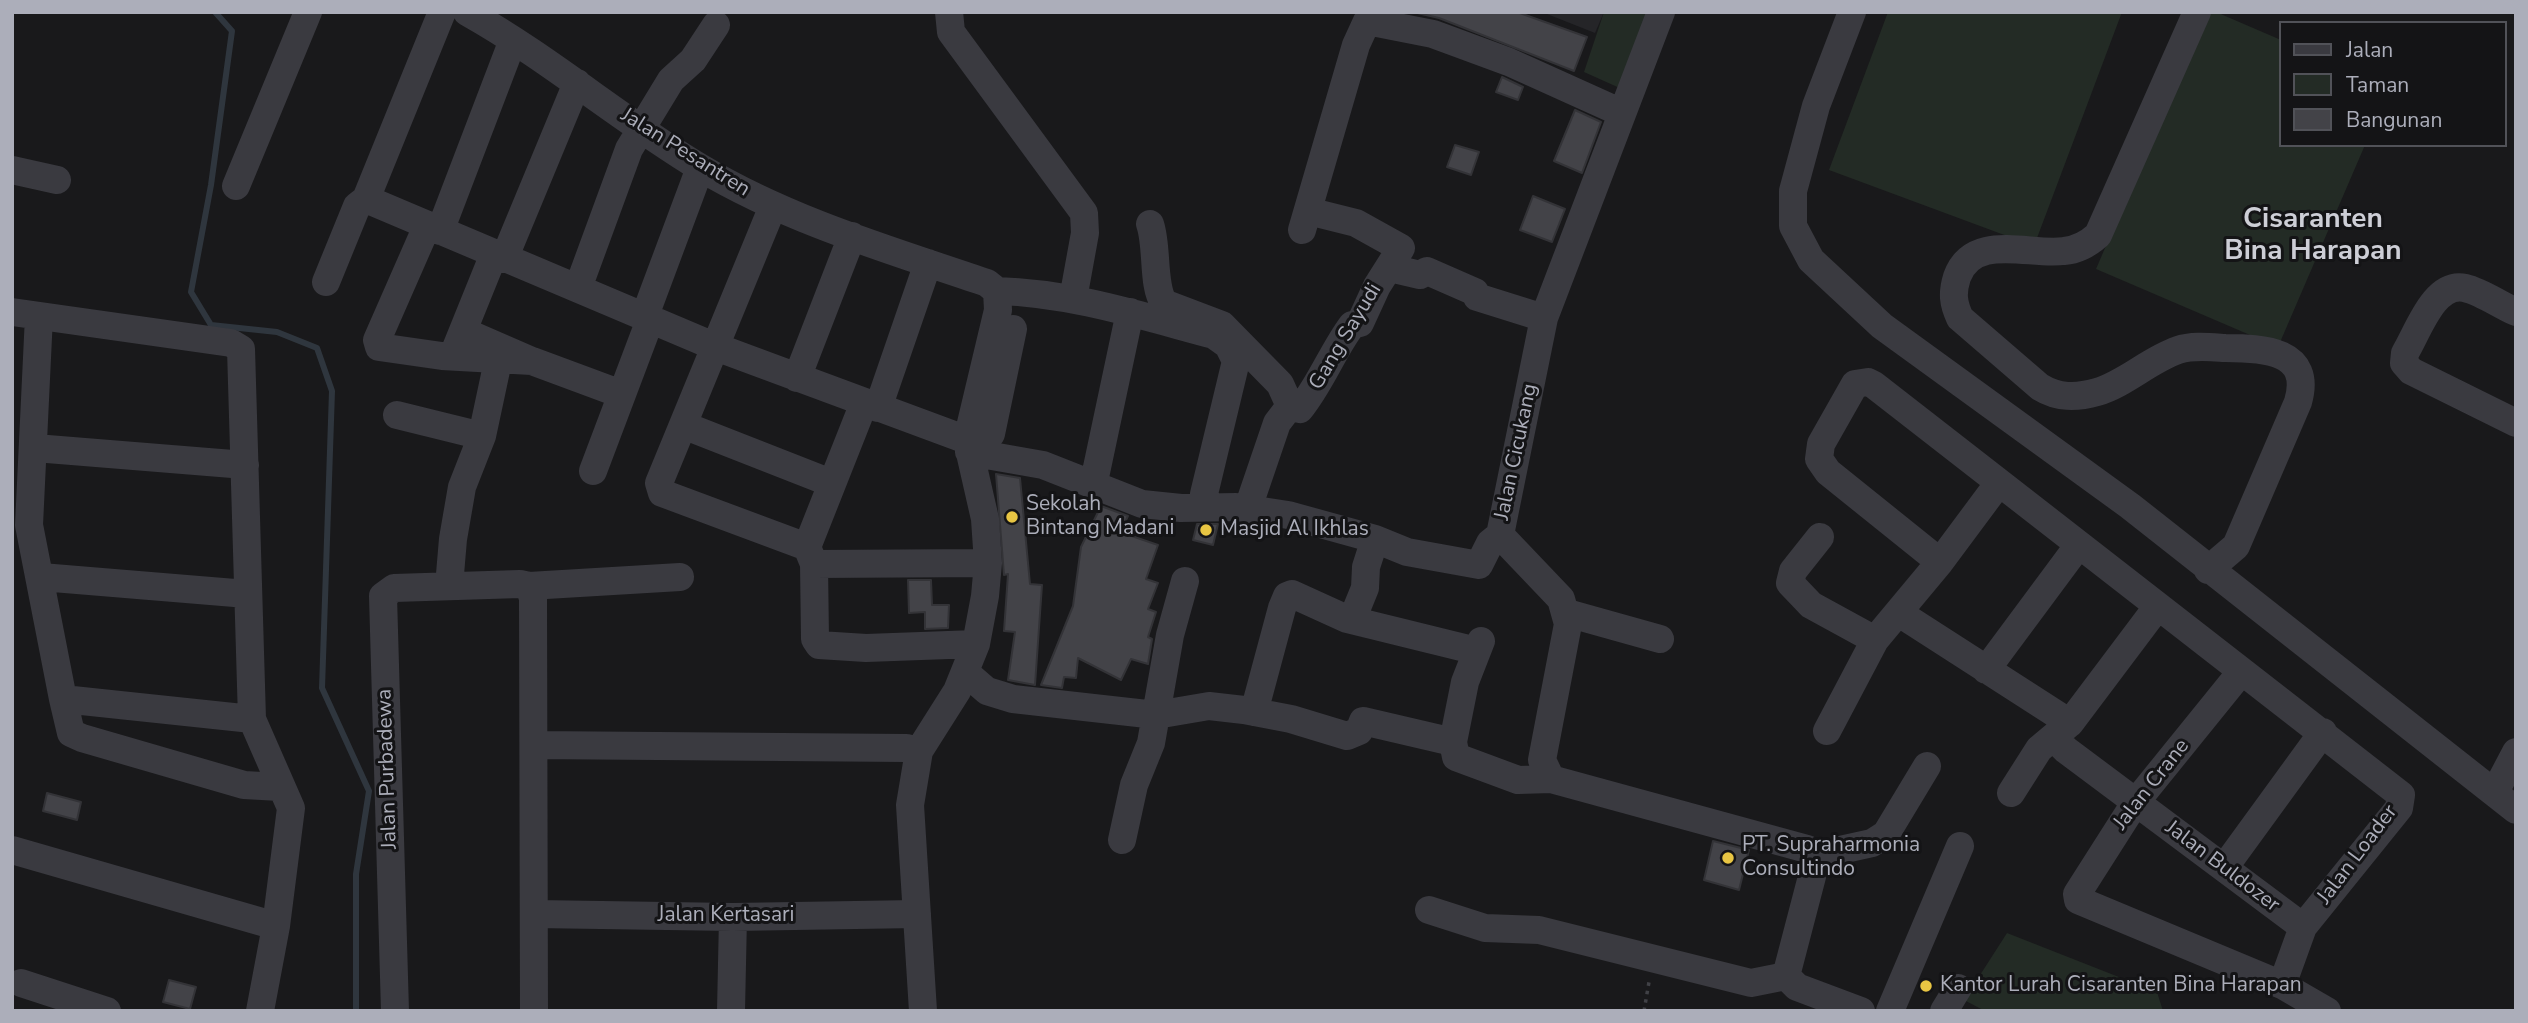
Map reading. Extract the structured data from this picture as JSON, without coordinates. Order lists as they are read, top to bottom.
{
  "streets": {
    "street": [
      "Jalan Pesantren",
      "Gang Sayudi",
      "Jalan Cicukang",
      "Jalan Purbadewa",
      "Jalan Crane",
      "Jalan Loader",
      "Jalan Buldozer",
      "Jalan Kertasari"
    ]
  },
  "crossings": [
    ["Gang Sayudi", "Jalan Cicukang"],
    ["Jalan Crane", "Jalan Buldozer"],
    ["Jalan Loader", "Jalan Buldozer"]
  ],
  "districts": ["Cisaranten Bina Harapan"],
  "places": [
    "Sekolah Bintang Madani",
    "Masjid Al Ikhlas",
    "PT. Supraharmonia Consultindo",
    "Kantor Lurah Cisaranten Bina Harapan"
  ],
  "legend": ["Jalan", "Taman", "Bangunan"]
}
